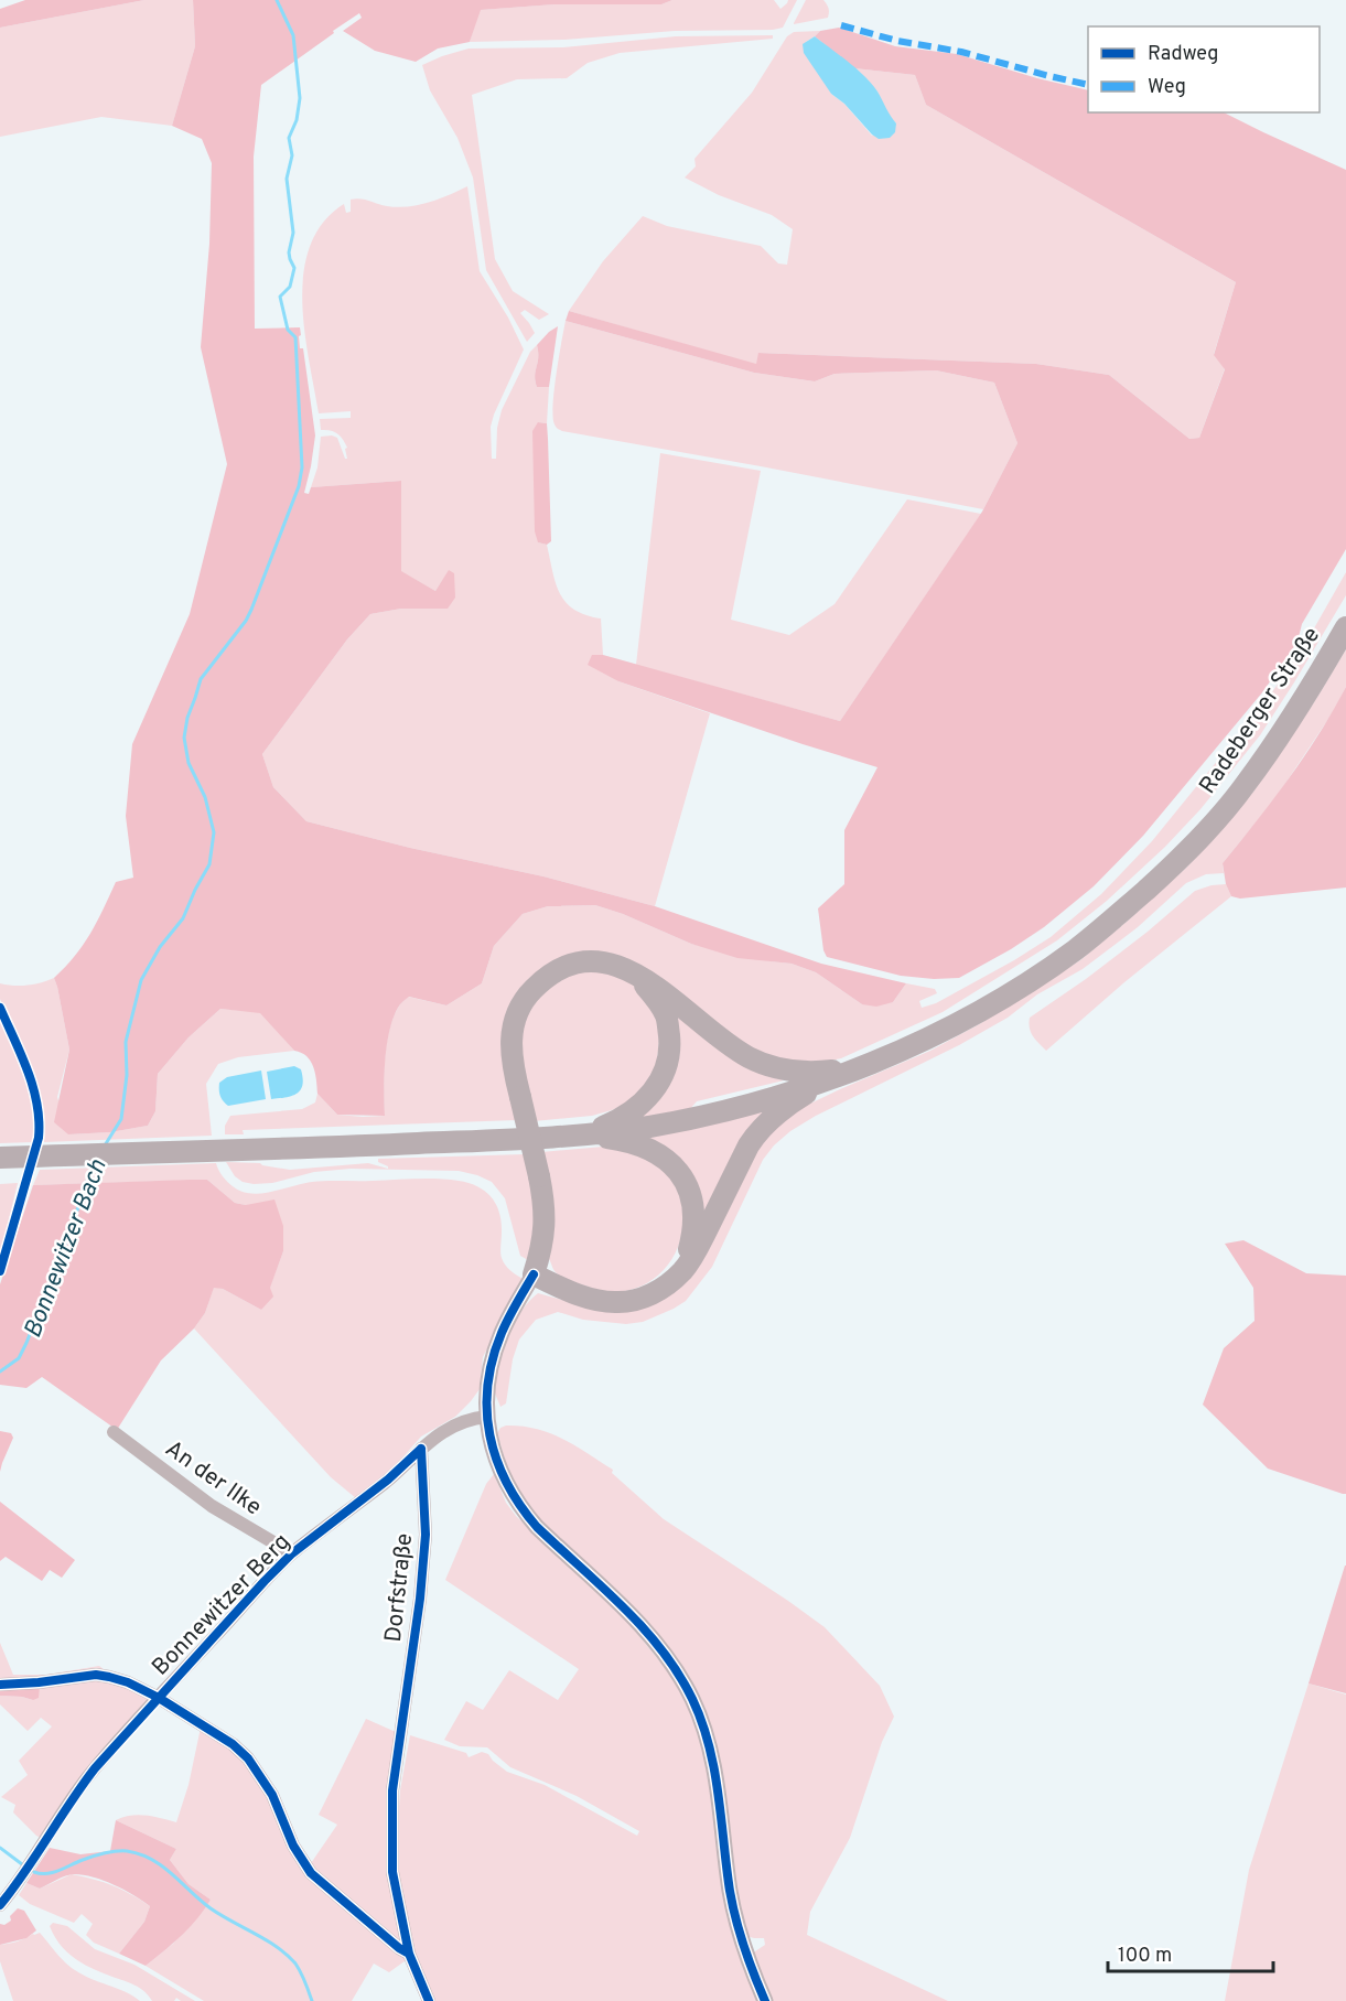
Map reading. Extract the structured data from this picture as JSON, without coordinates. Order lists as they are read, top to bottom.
{
  "streets": {
    "highway": ["Radeberger Straße"],
    "street": ["An der Ilke", "Dorfstraße", "Bonnewitzer Berg"]
  },
  "crossings": [
    ["An der Ilke", "Bonnewitzer Berg"],
    ["Dorfstraße", "Bonnewitzer Berg"]
  ],
  "water": ["Bonnewitzer Bach"],
  "legend": ["Radweg", "Weg"],
  "scale_bar": "100 m"
}
